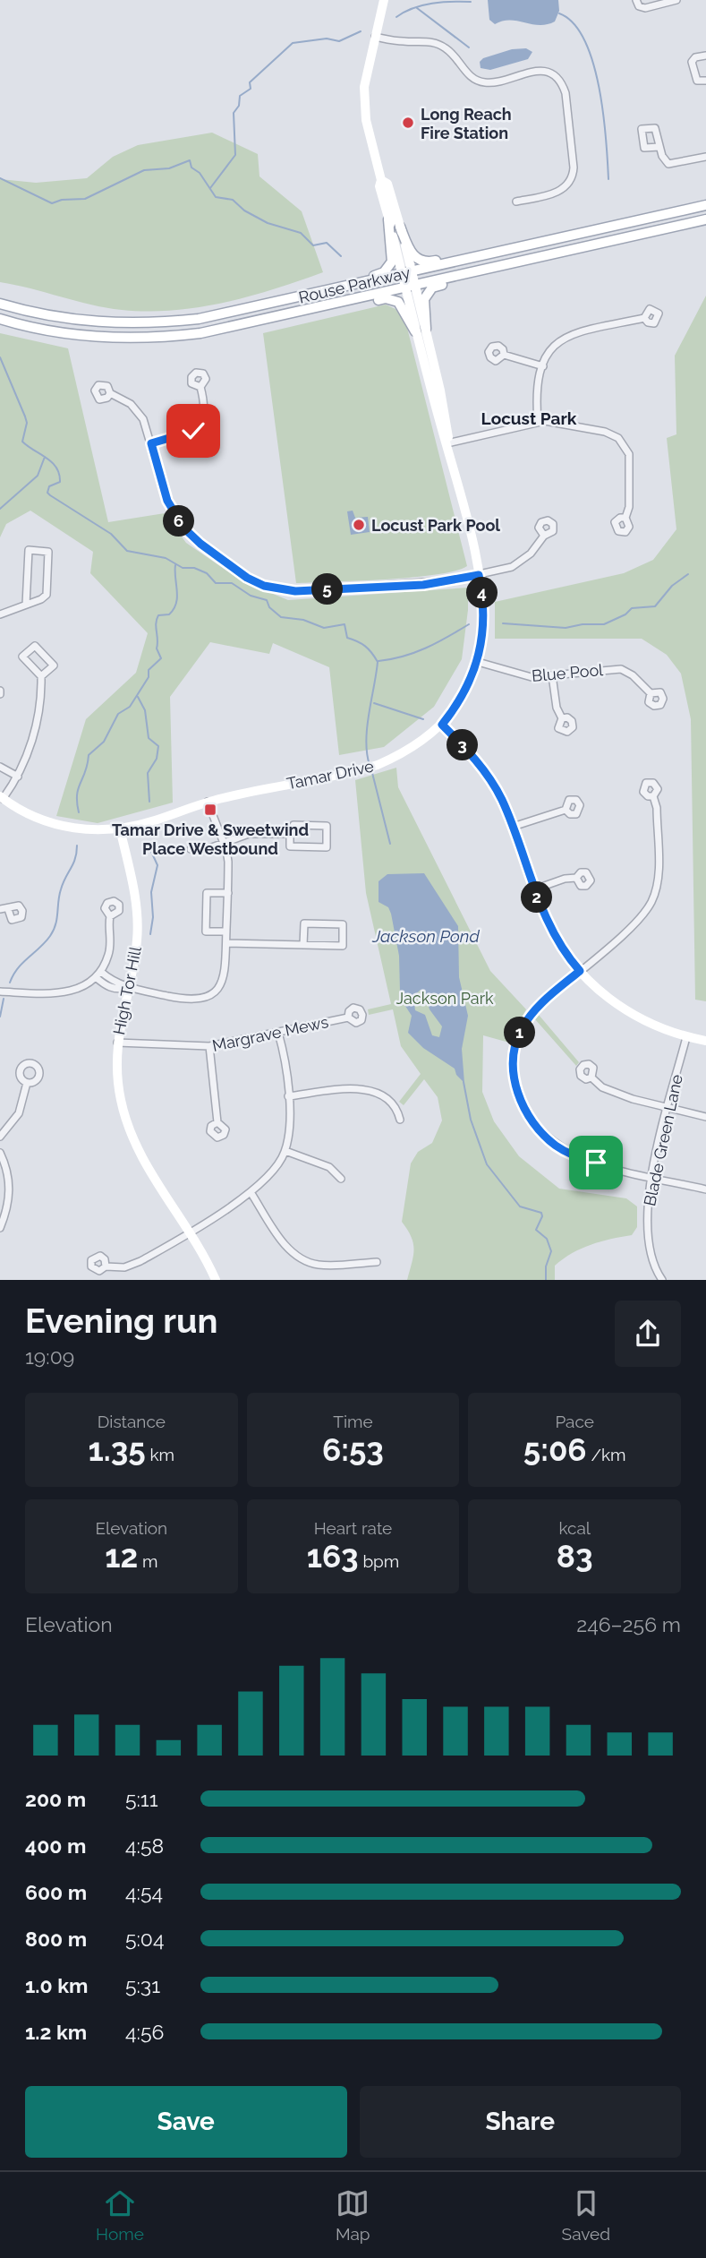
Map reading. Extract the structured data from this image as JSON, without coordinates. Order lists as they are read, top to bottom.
{
  "streets": {
    "main road": ["Rouse Parkway"],
    "street": [
      "Blue Pool",
      "Tamar Drive",
      "High Tor Hill",
      "Margrave Mews",
      "Blade Green Lane"
    ]
  },
  "crossings": [
    ["Rouse Parkway", "Tamar Drive"],
    ["Blue Pool", "Tamar Drive"],
    ["Tamar Drive", "High Tor Hill"],
    ["High Tor Hill", "Margrave Mews"]
  ],
  "districts": ["Locust Park"],
  "water": ["Jackson Pond"],
  "parks": ["Jackson Park"],
  "places": {
    "other": ["Long Reach Fire Station", "Locust Park Pool"],
    "transit": ["Tamar Drive & Sweetwind Place Westbound"]
  },
  "page": {
    "pins": [
      "6",
      "5",
      "4",
      "3",
      "2",
      "1"
    ],
    "heading": ["Evening run", "19:09"],
    "stats": [
      ["Distance", "1.35 km"],
      ["Time", "6:53"],
      ["Pace", "5:06 /km"],
      ["Elevation", "12 m"],
      ["Heart rate", "163 bpm"],
      ["kcal", "83"]
    ],
    "chart": ["Elevation", "246–256 m"],
    "list": [
      {
        "name": "200 m",
        "note": "5:11"
      },
      {
        "name": "400 m",
        "note": "4:58"
      },
      {
        "name": "600 m",
        "note": "4:54"
      },
      {
        "name": "800 m",
        "note": "5:04"
      },
      {
        "name": "1.0 km",
        "note": "5:31"
      },
      {
        "name": "1.2 km",
        "note": "4:56"
      }
    ],
    "buttons": ["Save", "Share"],
    "tabs": ["Home", "Map", "Saved"]
  }
}
